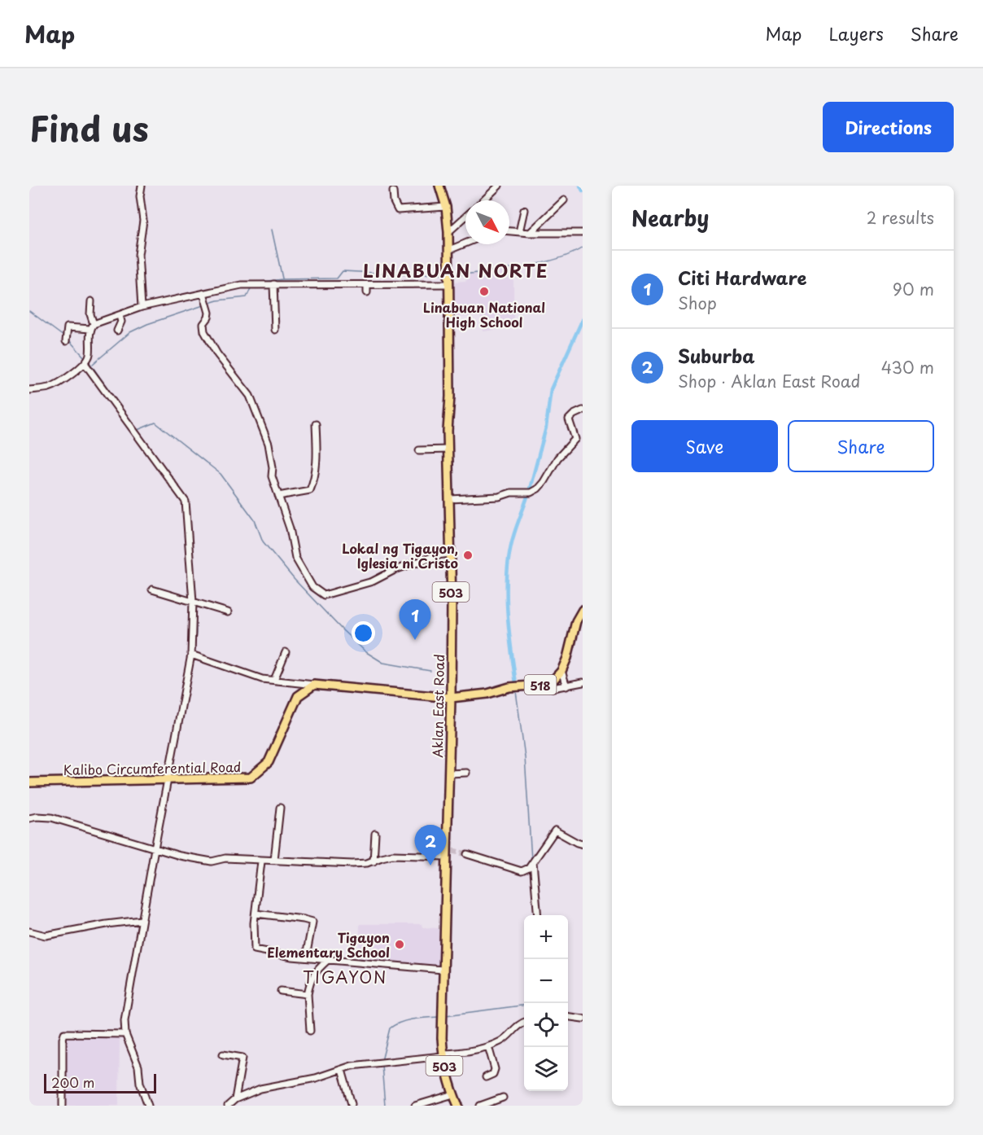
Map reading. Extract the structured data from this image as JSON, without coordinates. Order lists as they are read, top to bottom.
{
  "streets": {
    "main road": [
      "503",
      "518",
      "Aklan East Road",
      "Kalibo Circumferential Road"
    ]
  },
  "crossings": [
    ["503", "Aklan East Road"],
    ["518", "Aklan East Road"],
    ["518", "Kalibo Circumferential Road"]
  ],
  "districts": ["LINABUAN NORTE", "TIGAYON"],
  "places": ["Linabuan National High School", "Lokal ng Tigayon, Iglesia ni Cristo", "Tigayon Elementary School"],
  "scale_bar": "200 m",
  "north": "bottom right",
  "page": {
    "header": "Map",
    "nav": ["Map", "Layers", "Share"],
    "title": "Find us",
    "buttons": [
      "Directions",
      ["Save", "Share"]
    ],
    "heading": ["Nearby", "2 results"],
    "list": [
      {
        "mark": "1",
        "name": "Citi Hardware",
        "note": "Shop",
        "value": "90 m"
      },
      {
        "mark": "2",
        "name": "Suburba",
        "note": "Shop · Aklan East Road",
        "value": "430 m"
      }
    ],
    "pins": ["1", "2"],
    "map_buttons": ["+", "−"],
    "scale": "200 m"
  }
}
